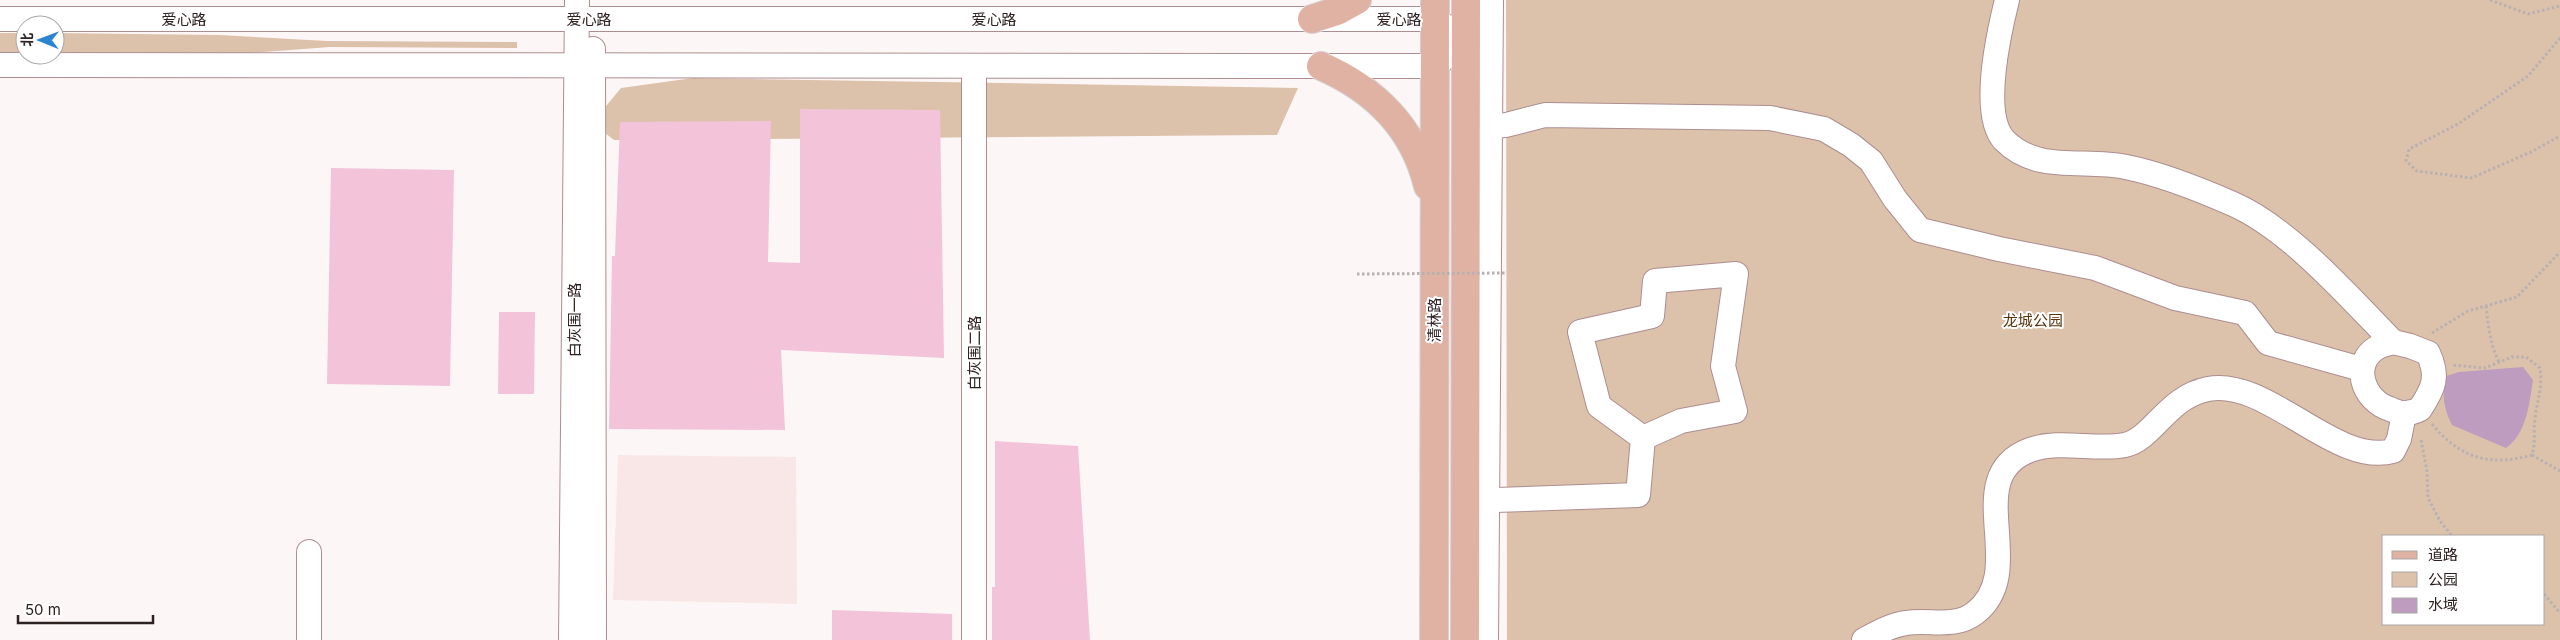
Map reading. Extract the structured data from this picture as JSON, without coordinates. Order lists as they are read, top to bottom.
{
  "streets": {
    "main road": ["清林路"],
    "street": ["爱心路", "白灰围一路", "白灰围二路"]
  },
  "crossings": [
    ["爱心路", "白灰围一路"],
    ["爱心路", "清林路"]
  ],
  "parks": ["龙城公园"],
  "legend": ["道路", "公园", "水域"],
  "scale_bar": "50 m",
  "north": "left"
}
